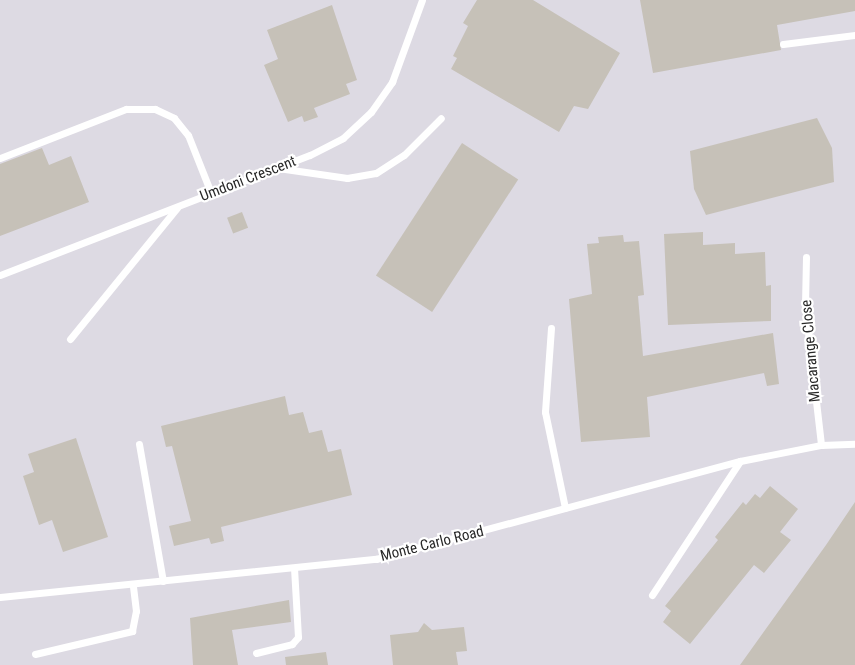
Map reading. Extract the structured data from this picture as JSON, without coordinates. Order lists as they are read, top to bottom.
{
  "streets": {
    "lane": ["Umdoni Crescent", "Macarange Close", "Monte Carlo Road"]
  },
  "crossings": [
    ["Macarange Close", "Monte Carlo Road"]
  ]
}
